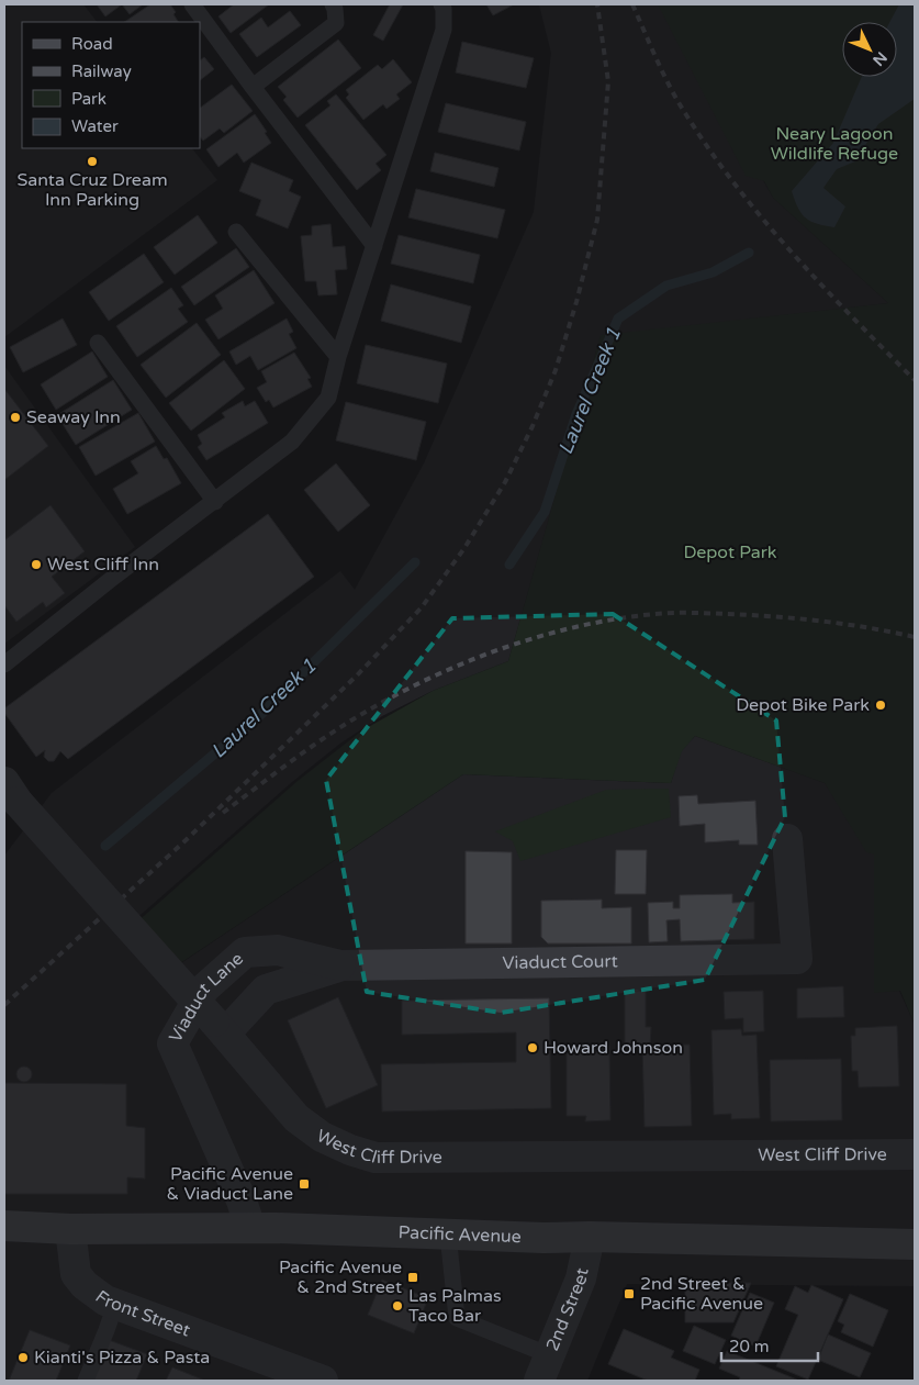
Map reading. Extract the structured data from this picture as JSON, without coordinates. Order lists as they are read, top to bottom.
{
  "streets": {
    "main road": ["Pacific Avenue"],
    "street": [
      "Viaduct Court",
      "Viaduct Lane",
      "West Cliff Drive",
      "2nd Street",
      "Front Street"
    ]
  },
  "crossings": [
    ["Viaduct Court", "Viaduct Lane"],
    ["Viaduct Court", "West Cliff Drive"],
    ["Viaduct Lane", "Pacific Avenue"],
    ["Pacific Avenue", "2nd Street"],
    ["Pacific Avenue", "Front Street"]
  ],
  "water": ["Laurel Creek 1"],
  "parks": ["Neary Lagoon Wildlife Refuge", "Depot Park"],
  "places": {
    "other": [
      "Santa Cruz Dream Inn Parking",
      "Seaway Inn",
      "West Cliff Inn",
      "Depot Bike Park",
      "Howard Johnson",
      "Las Palmas Taco Bar",
      "Kianti's Pizza & Pasta"
    ],
    "transit": ["Pacific Avenue & Viaduct Lane", "Pacific Avenue & 2nd Street", "2nd Street & Pacific Avenue"]
  },
  "legend": [
    "Road",
    "Railway",
    "Park",
    "Water"
  ],
  "scale_bar": "20 m",
  "north": "bottom right"
}
